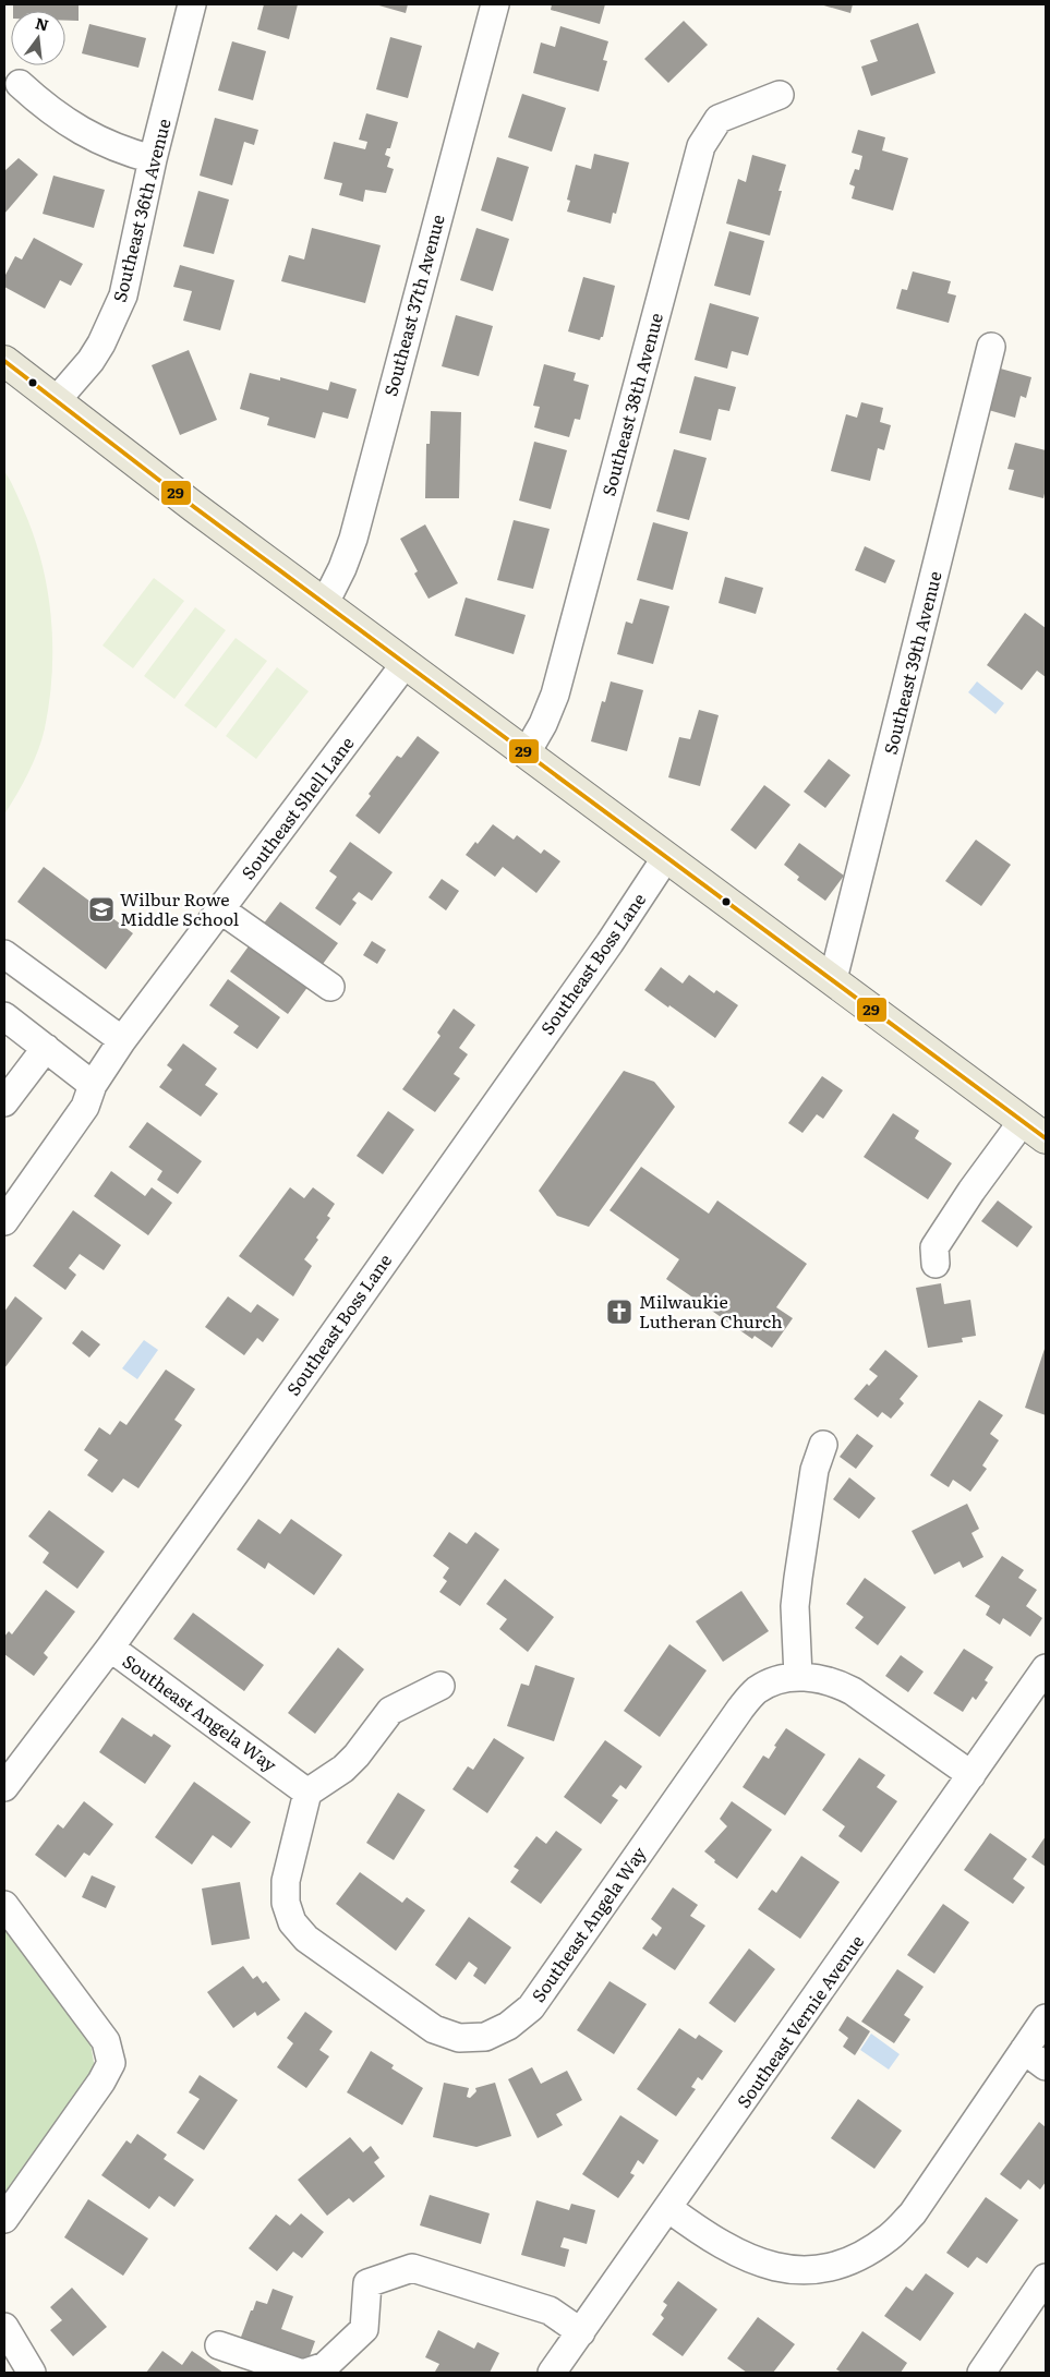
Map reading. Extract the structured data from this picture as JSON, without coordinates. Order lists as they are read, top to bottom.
{
  "streets": {
    "street": [
      "Southeast 36th Avenue",
      "Southeast 37th Avenue",
      "Southeast 38th Avenue",
      "Southeast 39th Avenue",
      "Southeast Shell Lane",
      "Southeast Boss Lane",
      "Southeast Angela Way",
      "Southeast Vernie Avenue"
    ]
  },
  "crossings": [
    ["Southeast Boss Lane", "Southeast Angela Way"],
    ["Southeast Angela Way", "Southeast Vernie Avenue"]
  ],
  "places": {
    "school or university": ["Wilbur Rowe Middle School"],
    "church": ["Milwaukie Lutheran Church"]
  },
  "lines": ["transit line 29"],
  "north": "top"
}
